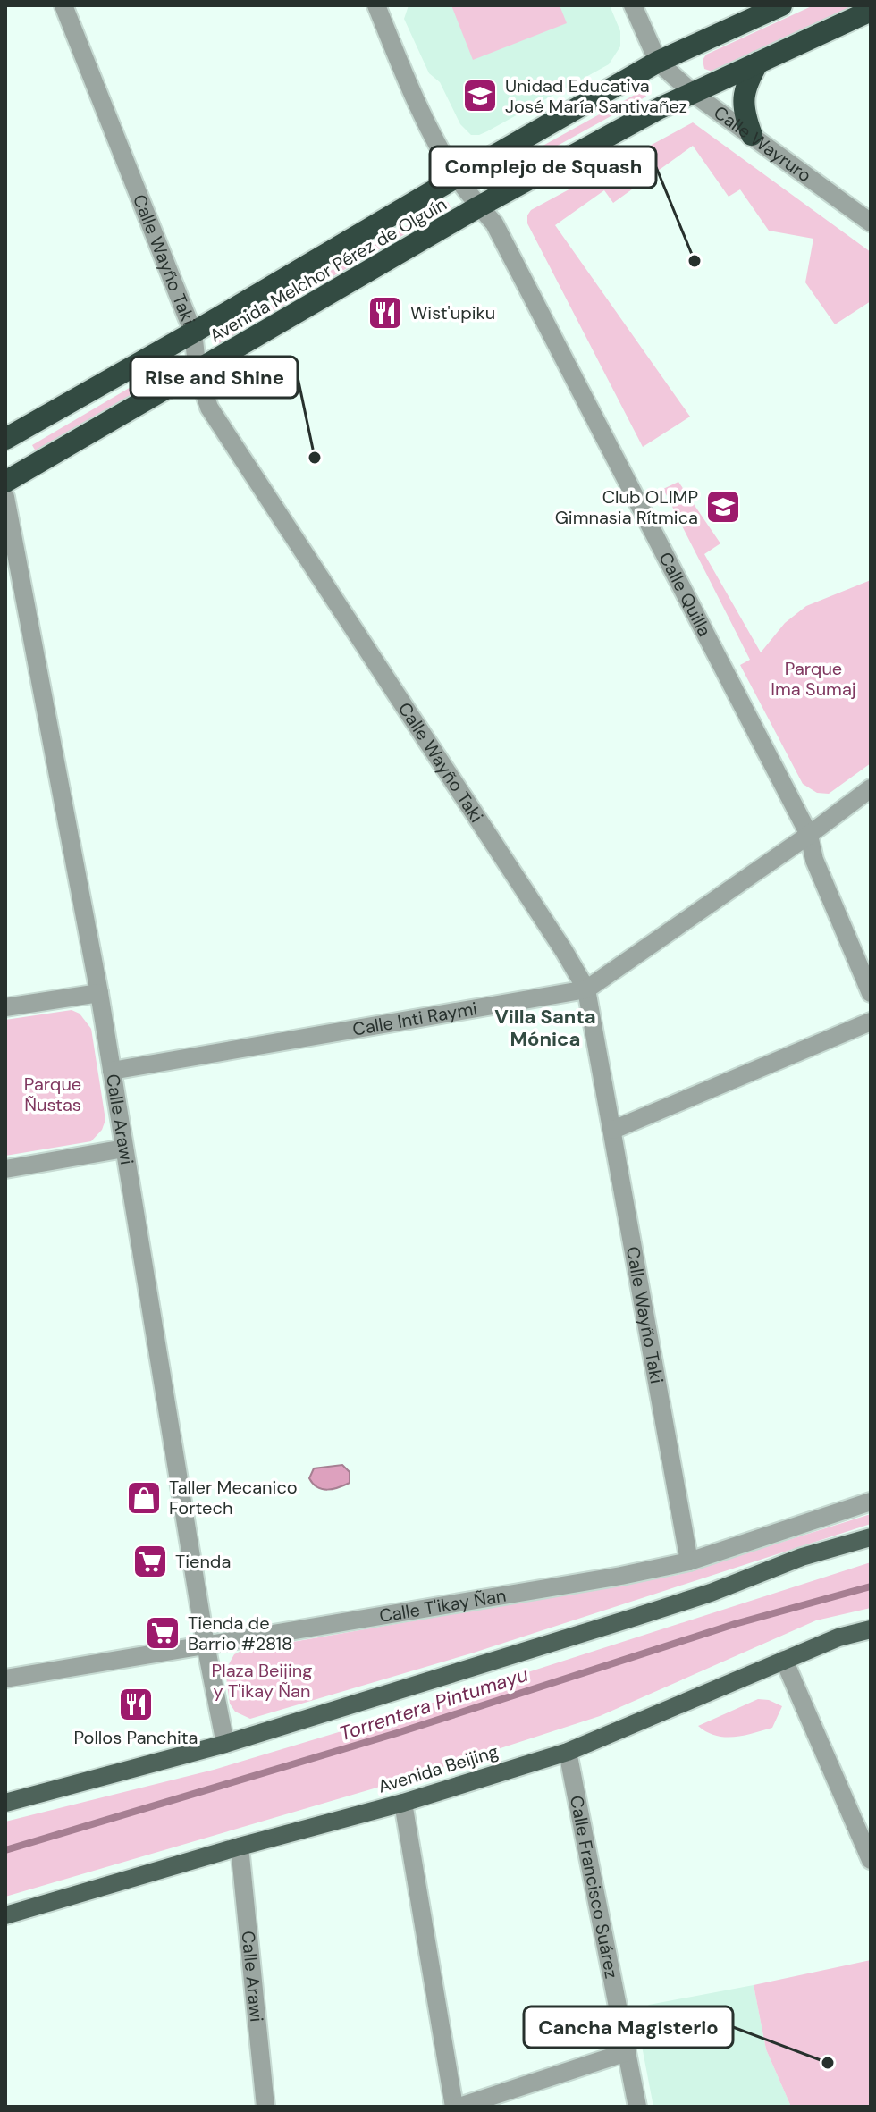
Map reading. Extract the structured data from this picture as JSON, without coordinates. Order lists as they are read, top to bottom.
{
  "streets": {
    "highway": ["Avenida Melchor Pérez de Olguín"],
    "main road": ["Avenida Beijing"],
    "street": [
      "Calle Wayruro",
      "Calle Wayño Taki",
      "Calle Quilla",
      "Calle Inti Raymi",
      "Calle Arawi",
      "Calle T'ikay Ñan",
      "Calle Francisco Suárez"
    ]
  },
  "crossings": [
    ["Calle Wayruro", "Avenida Melchor Pérez de Olguín"],
    ["Calle Wayño Taki", "Avenida Melchor Pérez de Olguín"],
    ["Calle Wayño Taki", "Calle Inti Raymi"],
    ["Calle Wayño Taki", "Calle T'ikay Ñan"],
    ["Avenida Melchor Pérez de Olguín", "Calle Quilla"],
    ["Calle Quilla", "Calle Inti Raymi"],
    ["Calle Inti Raymi", "Calle Arawi"],
    ["Calle Arawi", "Calle T'ikay Ñan"],
    ["Calle Arawi", "Avenida Beijing"],
    ["Avenida Beijing", "Calle Francisco Suárez"]
  ],
  "districts": ["Villa Santa Mónica"],
  "water": ["Torrentera Pintumayu"],
  "parks": ["Parque Ima Sumaj", "Parque Ñustas", "Plaza Beijing y T'ikay Ñan"],
  "places": {
    "school or university": ["Unidad Educativa José María Santivañez", "Club OLIMP Gimnasia Rítmica"],
    "other": ["Complejo de Squash", "Rise and Shine", "Cancha Magisterio"],
    "restaurant": ["Wist'upiku", "Pollos Panchita"],
    "shop": ["Taller Mecanico Fortech"],
    "supermarket": ["Tienda", "Tienda de Barrio #2818"]
  }
}
